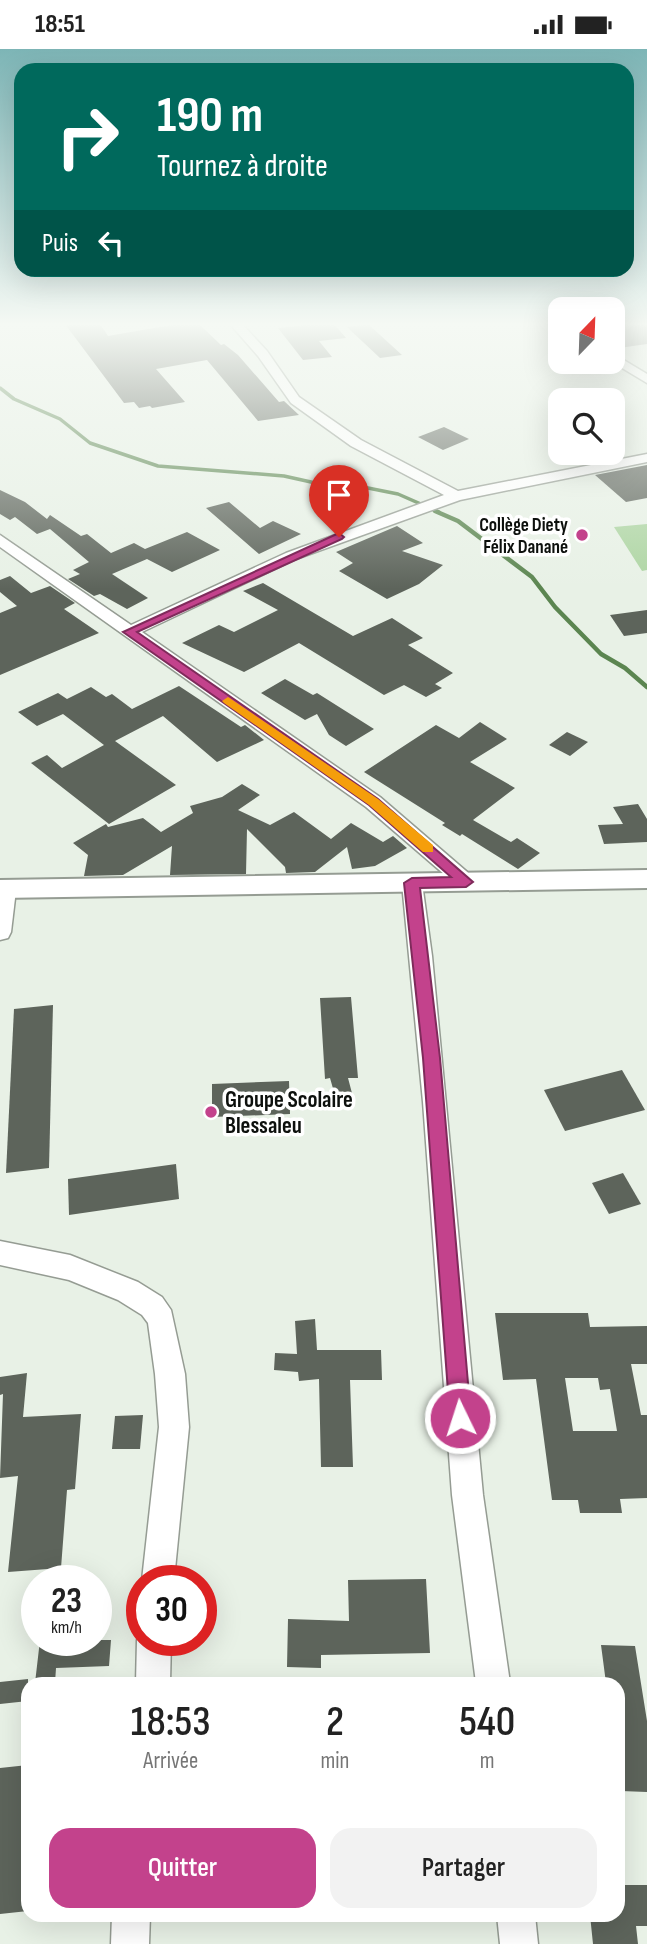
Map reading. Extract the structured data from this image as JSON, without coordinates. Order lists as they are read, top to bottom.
{
  "places": ["Collège Diety Félix Danané", "Groupe Scolaire Blessaleu"],
  "north": "top right",
  "page": {
    "status": "18:51",
    "turn": ["190 m", "Tournez à droite"],
    "then": "Puis",
    "speed": "23 km/h",
    "limit": "30",
    "eta": [
      "18:53",
      "Arrivée",
      "2",
      "min",
      "540",
      "m"
    ],
    "buttons": ["Quitter", "Partager"]
  }
}
